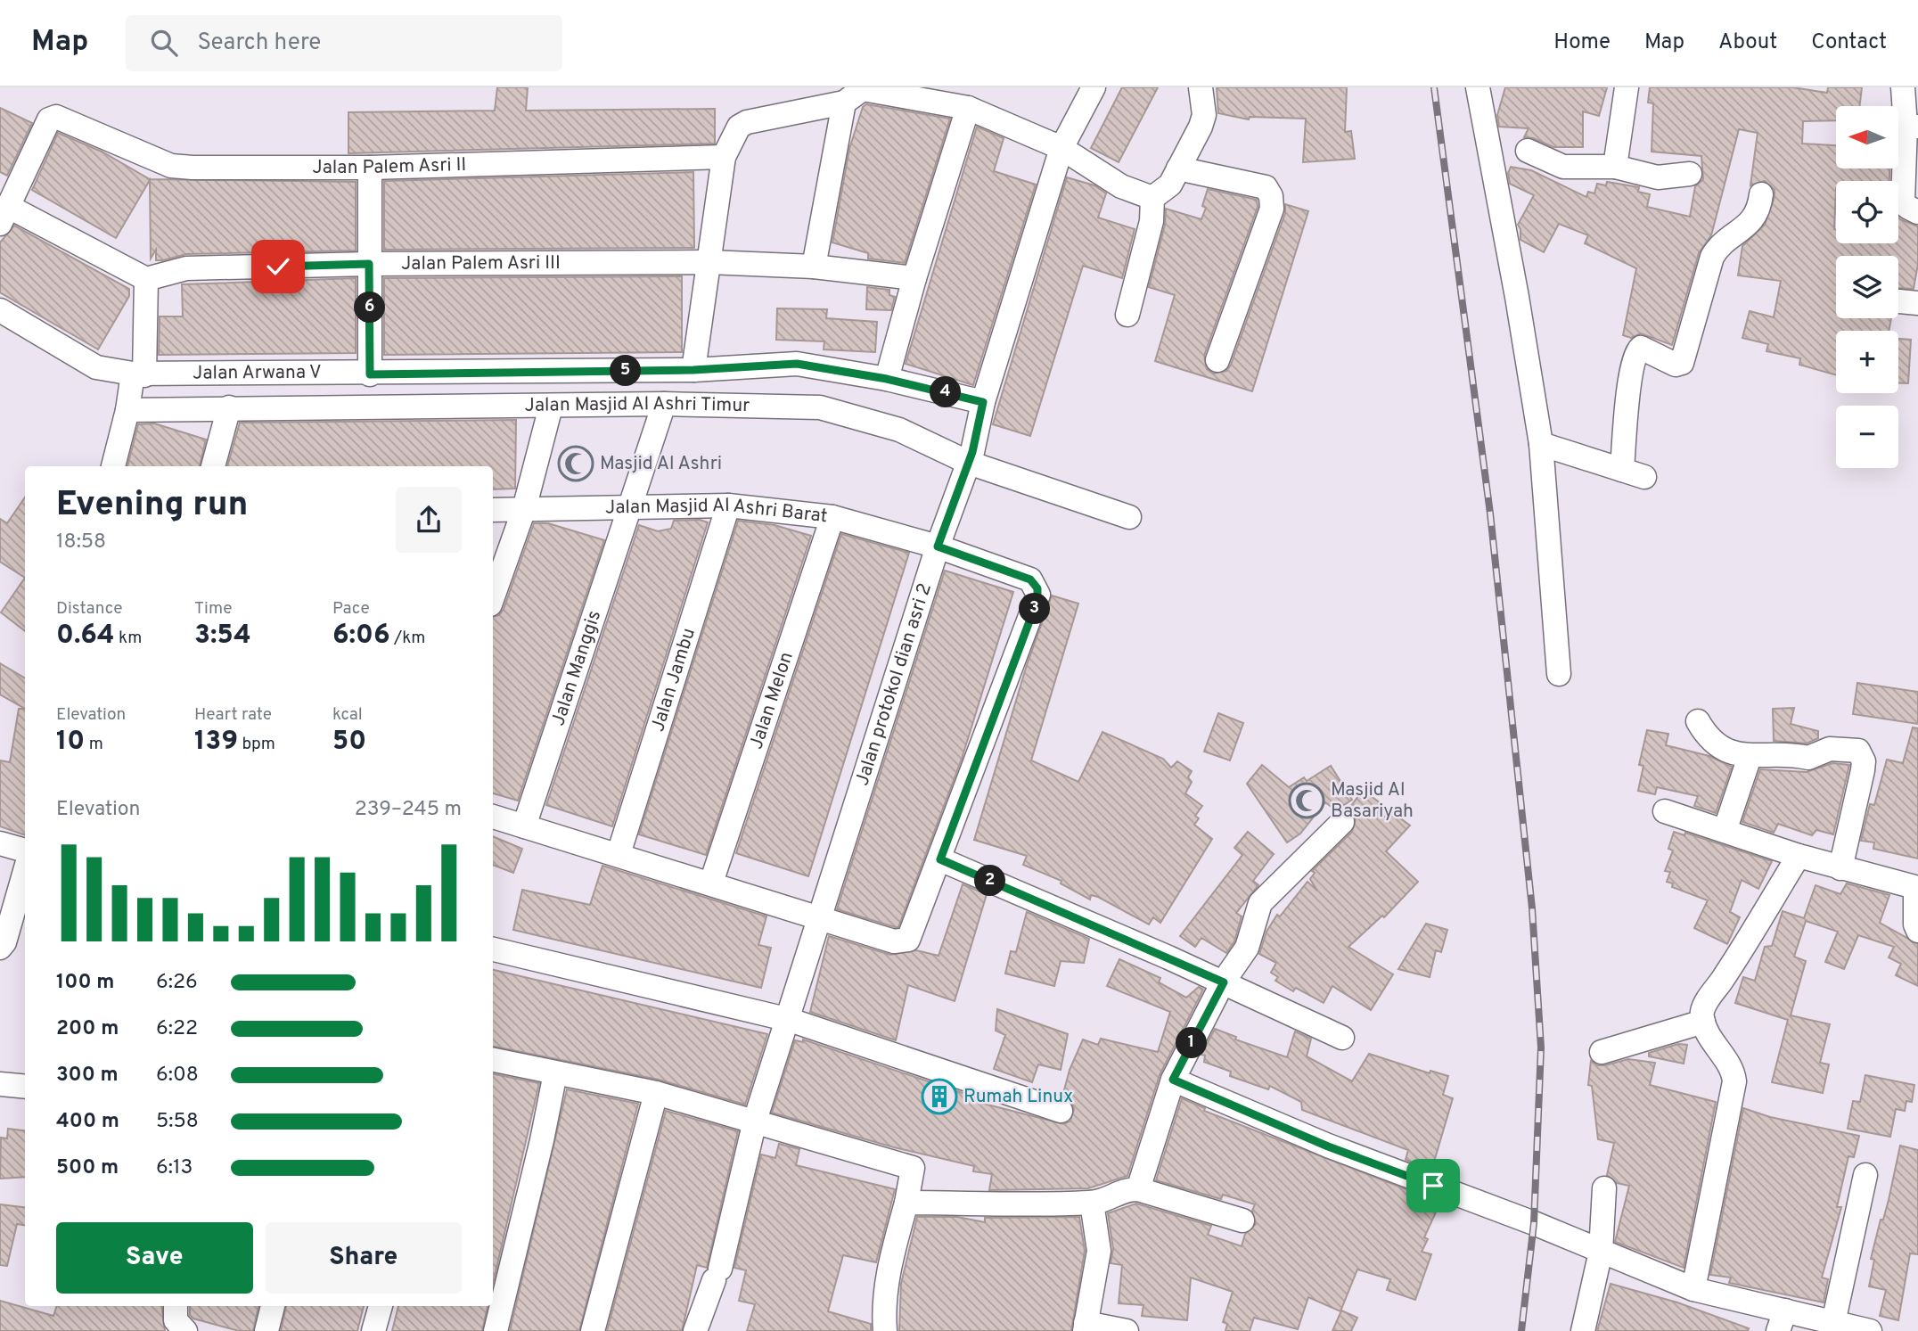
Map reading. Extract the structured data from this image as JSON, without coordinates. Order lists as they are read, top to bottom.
{
  "streets": {
    "street": [
      "Jalan Palem Asri II",
      "Jalan Palem Asri III",
      "Jalan Arwana V",
      "Jalan Masjid Al Ashri Timur",
      "Jalan Masjid Al Ashri Barat",
      "Jalan Manggis",
      "Jalan Jambu",
      "Jalan protokol dian asri 2",
      "Jalan Melon"
    ]
  },
  "crossings": [
    ["Jalan Arwana V", "Jalan Masjid Al Ashri Timur"],
    ["Jalan Arwana V", "Jalan protokol dian asri 2"],
    ["Jalan Masjid Al Ashri Timur", "Jalan Manggis"],
    ["Jalan Masjid Al Ashri Timur", "Jalan protokol dian asri 2"],
    ["Jalan Masjid Al Ashri Barat", "Jalan Manggis"],
    ["Jalan Masjid Al Ashri Barat", "Jalan Jambu"],
    ["Jalan Masjid Al Ashri Barat", "Jalan protokol dian asri 2"],
    ["Jalan Masjid Al Ashri Barat", "Jalan Melon"]
  ],
  "places": {
    "mosque": ["Masjid Al Ashri", "Masjid Al Basariyah"],
    "building": ["Rumah Linux"]
  },
  "north": "left",
  "page": {
    "header": "Map",
    "search": "Search here",
    "nav": [
      "Home",
      "Map",
      "About",
      "Contact"
    ],
    "map_buttons": ["+", "−"],
    "pins": [
      "6",
      "5",
      "4",
      "3",
      "2",
      "1"
    ],
    "heading": ["Evening run", "18:58"],
    "stats": [
      ["Distance", "0.64 km"],
      ["Time", "3:54"],
      ["Pace", "6:06 /km"],
      ["Elevation", "10 m"],
      ["Heart rate", "139 bpm"],
      ["kcal", "50"]
    ],
    "chart": ["Elevation", "239–245 m"],
    "list": [
      {
        "name": "100 m",
        "note": "6:26"
      },
      {
        "name": "200 m",
        "note": "6:22"
      },
      {
        "name": "300 m",
        "note": "6:08"
      },
      {
        "name": "400 m",
        "note": "5:58"
      },
      {
        "name": "500 m",
        "note": "6:13"
      }
    ],
    "buttons": ["Save", "Share"]
  }
}
